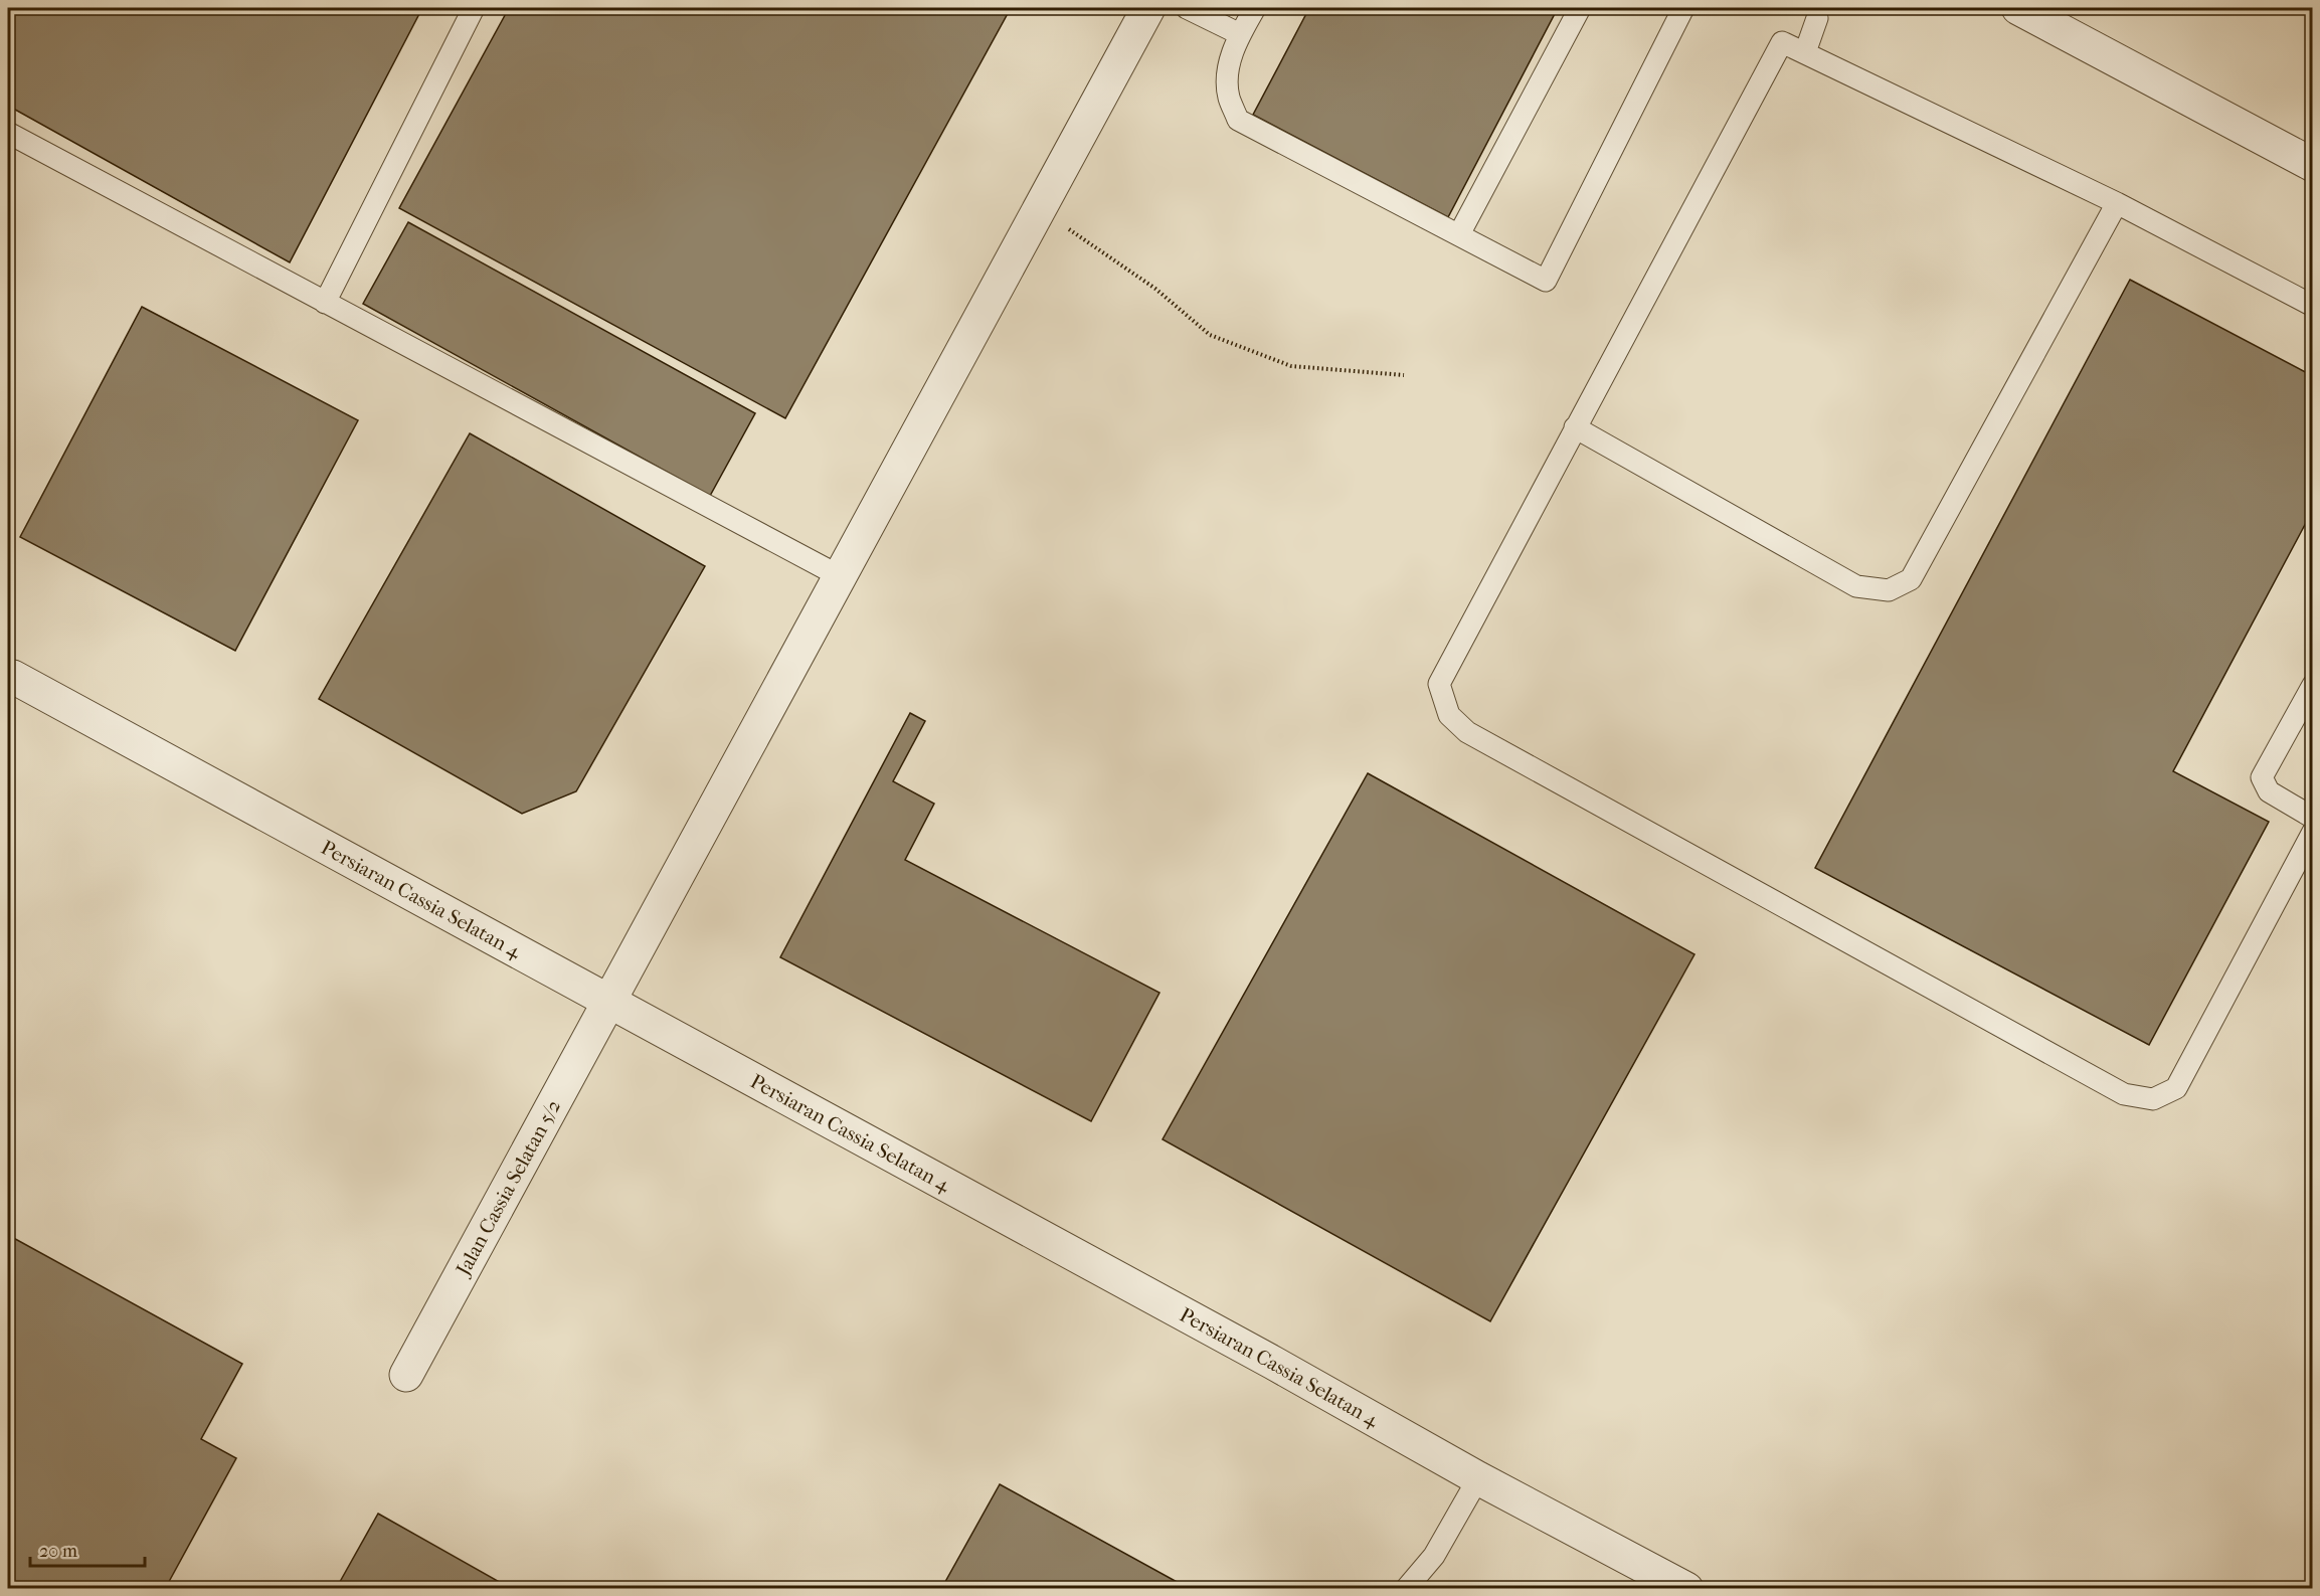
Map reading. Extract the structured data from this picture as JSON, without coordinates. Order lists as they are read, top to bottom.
{
  "streets": {
    "street": ["Persiaran Cassia Selatan 4", "Jalan Cassia Selatan 5/2"]
  },
  "crossings": [
    ["Persiaran Cassia Selatan 4", "Jalan Cassia Selatan 5/2"]
  ],
  "scale_bar": "20 m"
}
